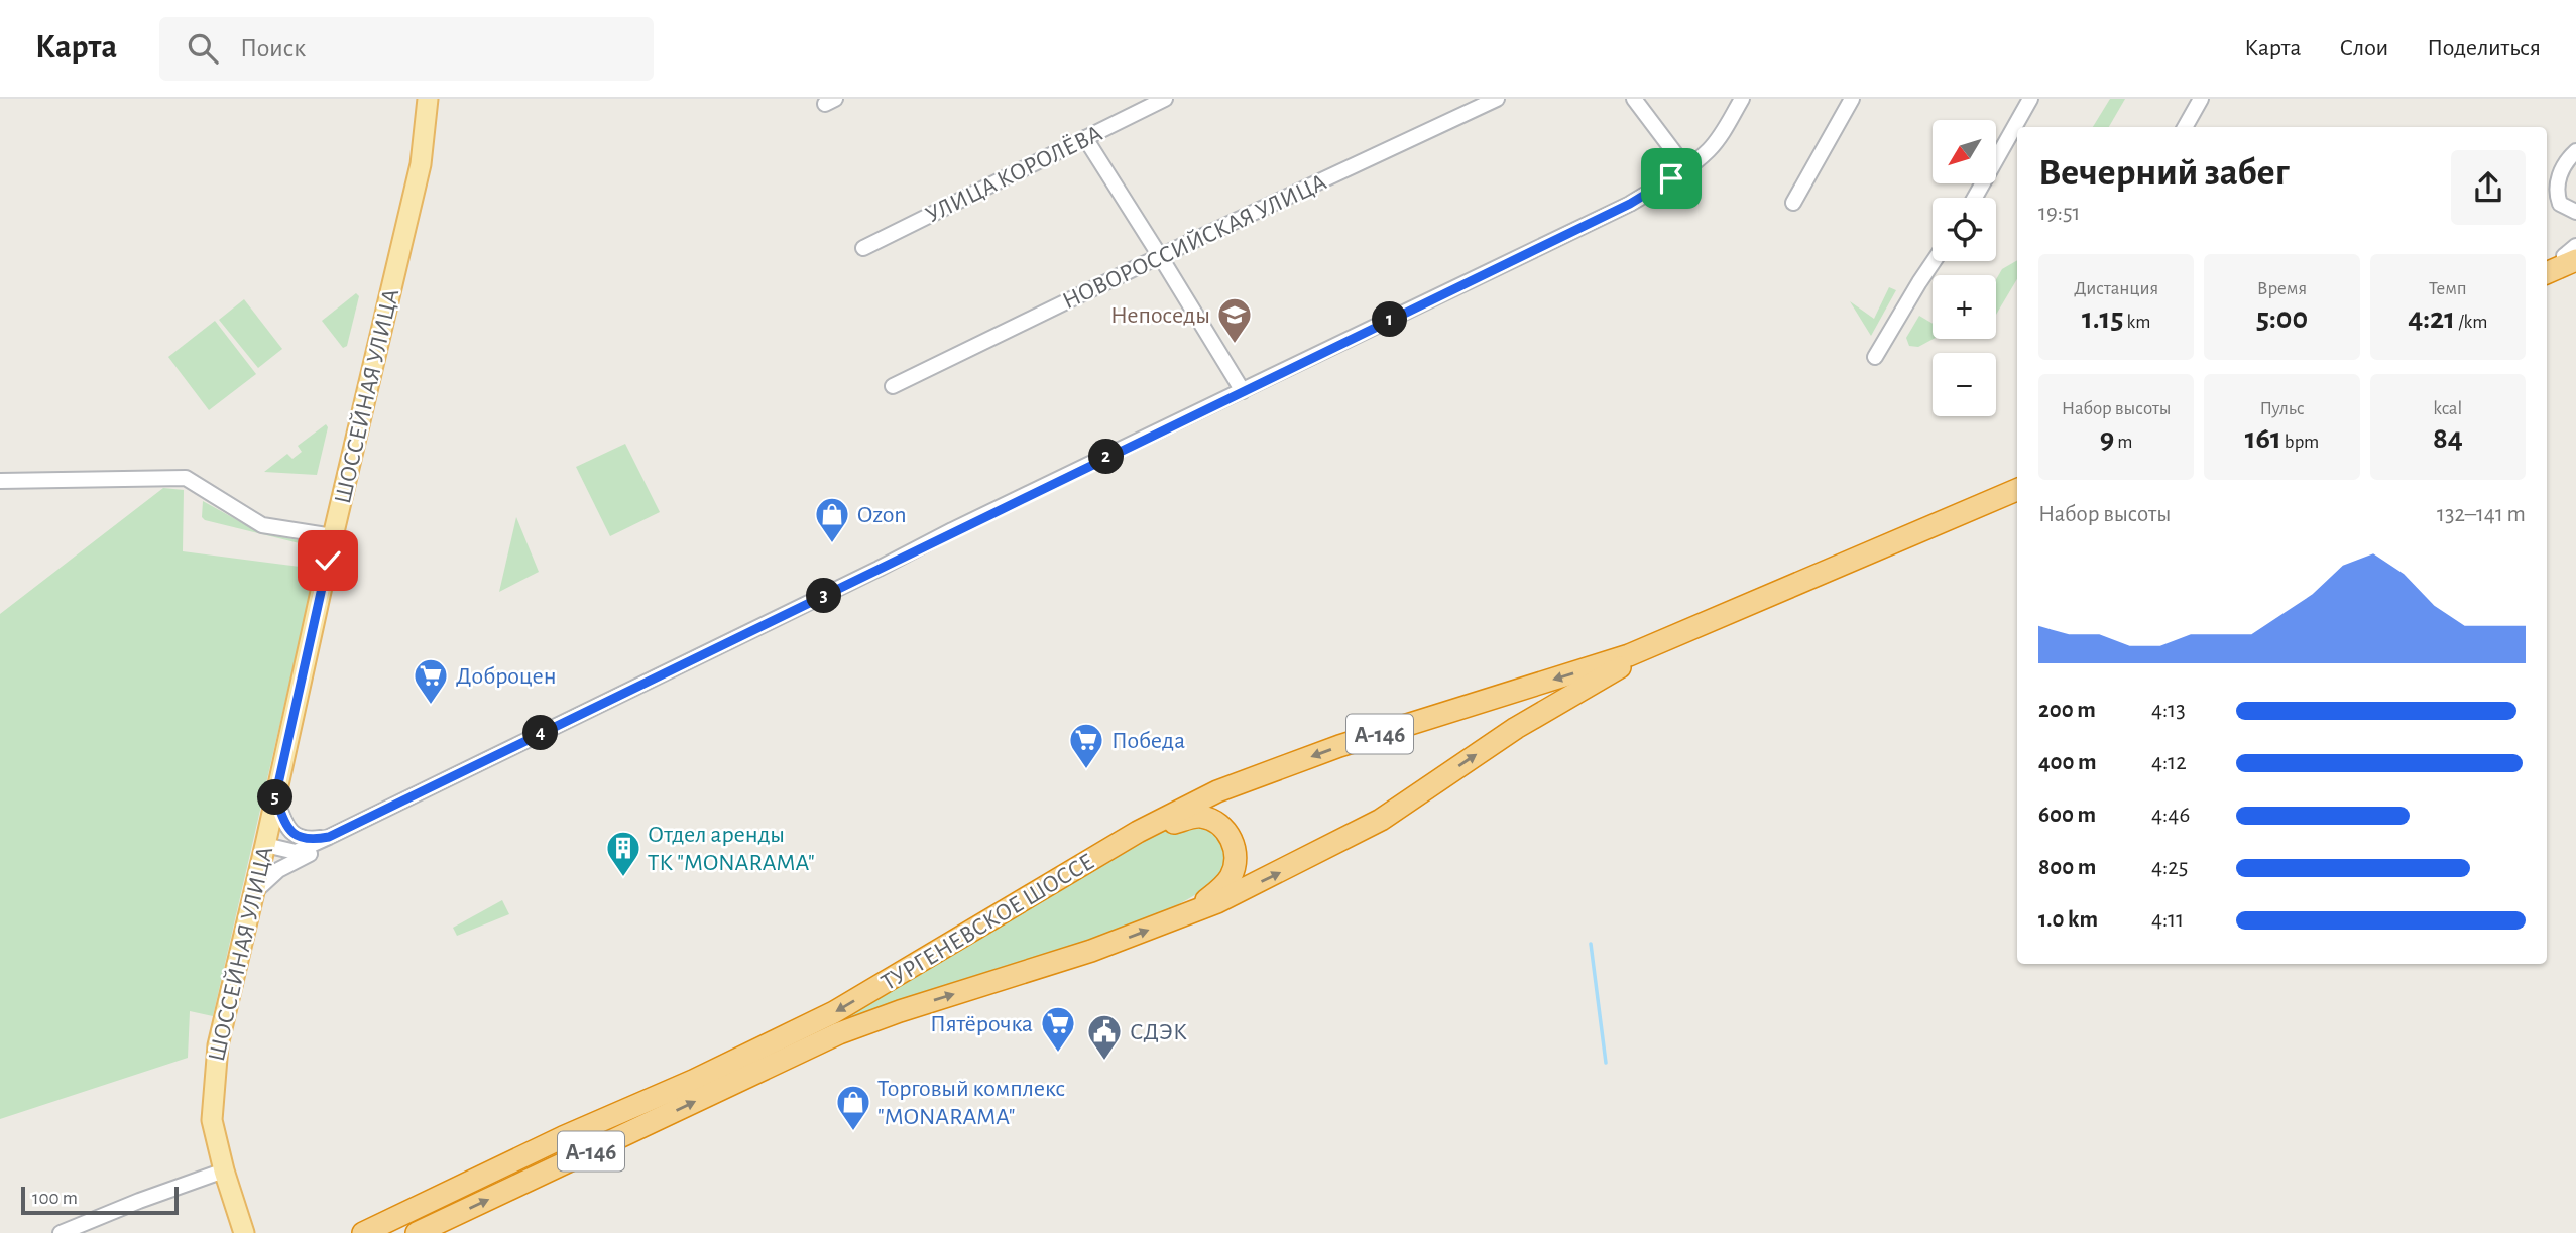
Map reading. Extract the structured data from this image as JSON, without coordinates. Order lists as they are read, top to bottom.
{
  "streets": {
    "highway": ["А-146", "ТУРГЕНЕВСКОЕ ШОССЕ"],
    "main road": ["ШОССЕЙНАЯ УЛИЦА"],
    "street": ["УЛИЦА КОРОЛЁВА", "НОВОРОССИЙСКАЯ УЛИЦА"]
  },
  "crossings": [
    ["А-146", "ТУРГЕНЕВСКОЕ ШОССЕ"]
  ],
  "places": {
    "school or university": ["Непоседы"],
    "shop": ["Ozon", "Торговый комплекс \"MONARAMA\""],
    "supermarket": ["Доброцен", "Победа", "Пятёрочка"],
    "building": ["Отдел аренды ТК \"MONARAMA\""],
    "public building": ["СДЭК"]
  },
  "scale_bar": "100 m",
  "north": "bottom left",
  "page": {
    "header": "Карта",
    "search": "Поиск",
    "nav": ["Карта", "Слои", "Поделиться"],
    "map_buttons": ["+", "−"],
    "heading": ["Вечерний забег", "19:51"],
    "stats": [
      ["Дистанция", "1.15 km"],
      ["Время", "5:00"],
      ["Темп", "4:21 /km"],
      ["Набор высоты", "9 m"],
      ["Пульс", "161 bpm"],
      ["kcal", "84"]
    ],
    "pins": [
      "1",
      "2",
      "3",
      "4",
      "5"
    ],
    "chart": ["Набор высоты", "132–141 m"],
    "list": [
      {
        "name": "200 m",
        "note": "4:13"
      },
      {
        "name": "400 m",
        "note": "4:12"
      },
      {
        "name": "600 m",
        "note": "4:46"
      },
      {
        "name": "800 m",
        "note": "4:25"
      },
      {
        "name": "1.0 km",
        "note": "4:11"
      }
    ],
    "scale": "100 m"
  }
}
